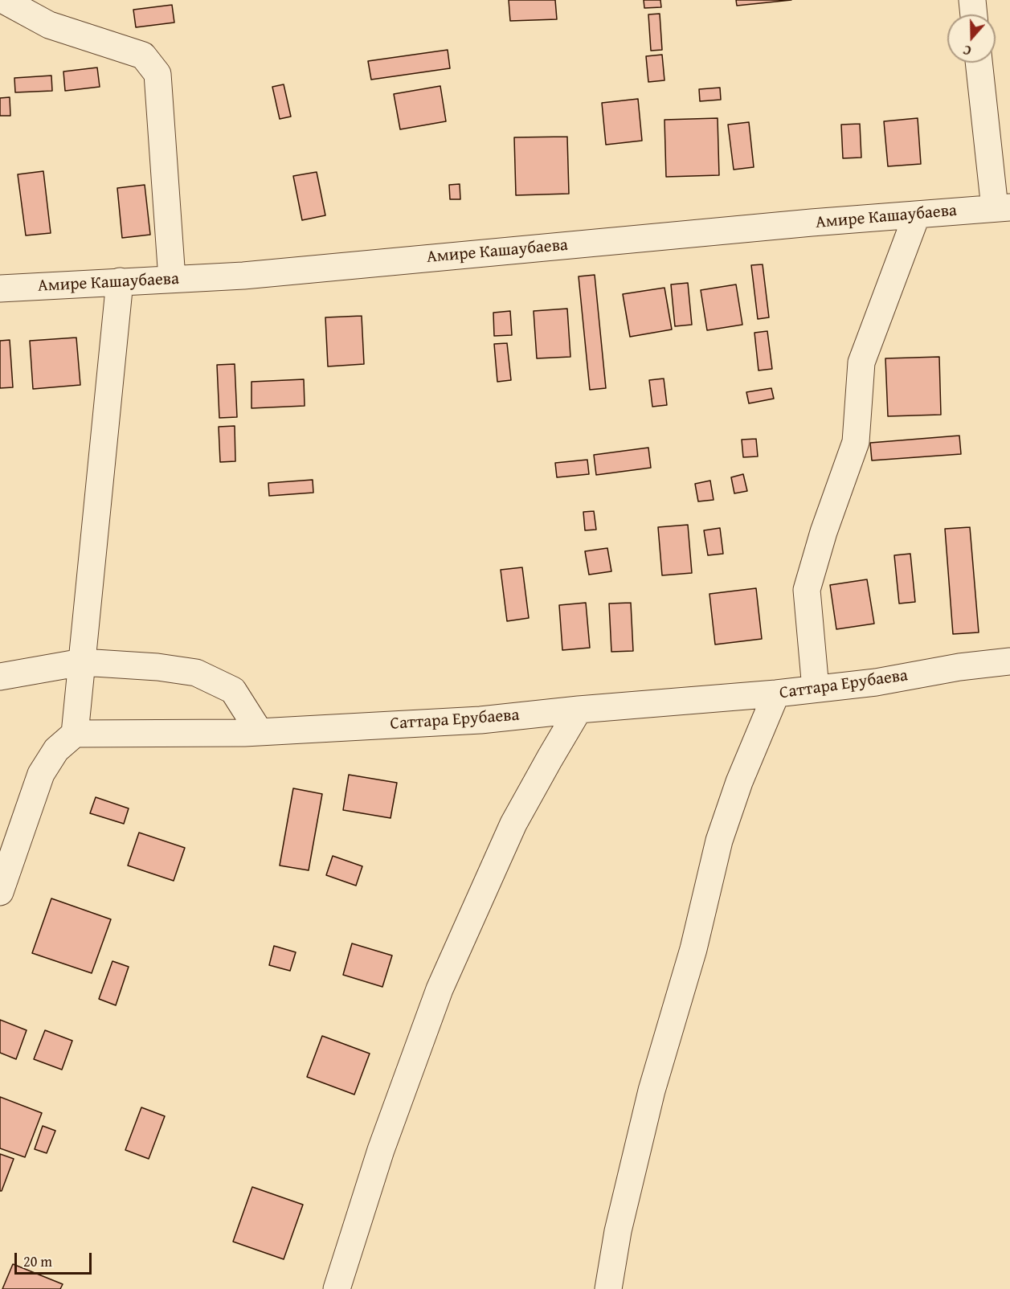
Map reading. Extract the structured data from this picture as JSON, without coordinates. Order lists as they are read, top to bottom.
{
  "streets": {
    "street": ["Амире Кашаубаева", "Саттара Ерубаева"]
  },
  "scale_bar": "20 m",
  "north": "bottom"
}
